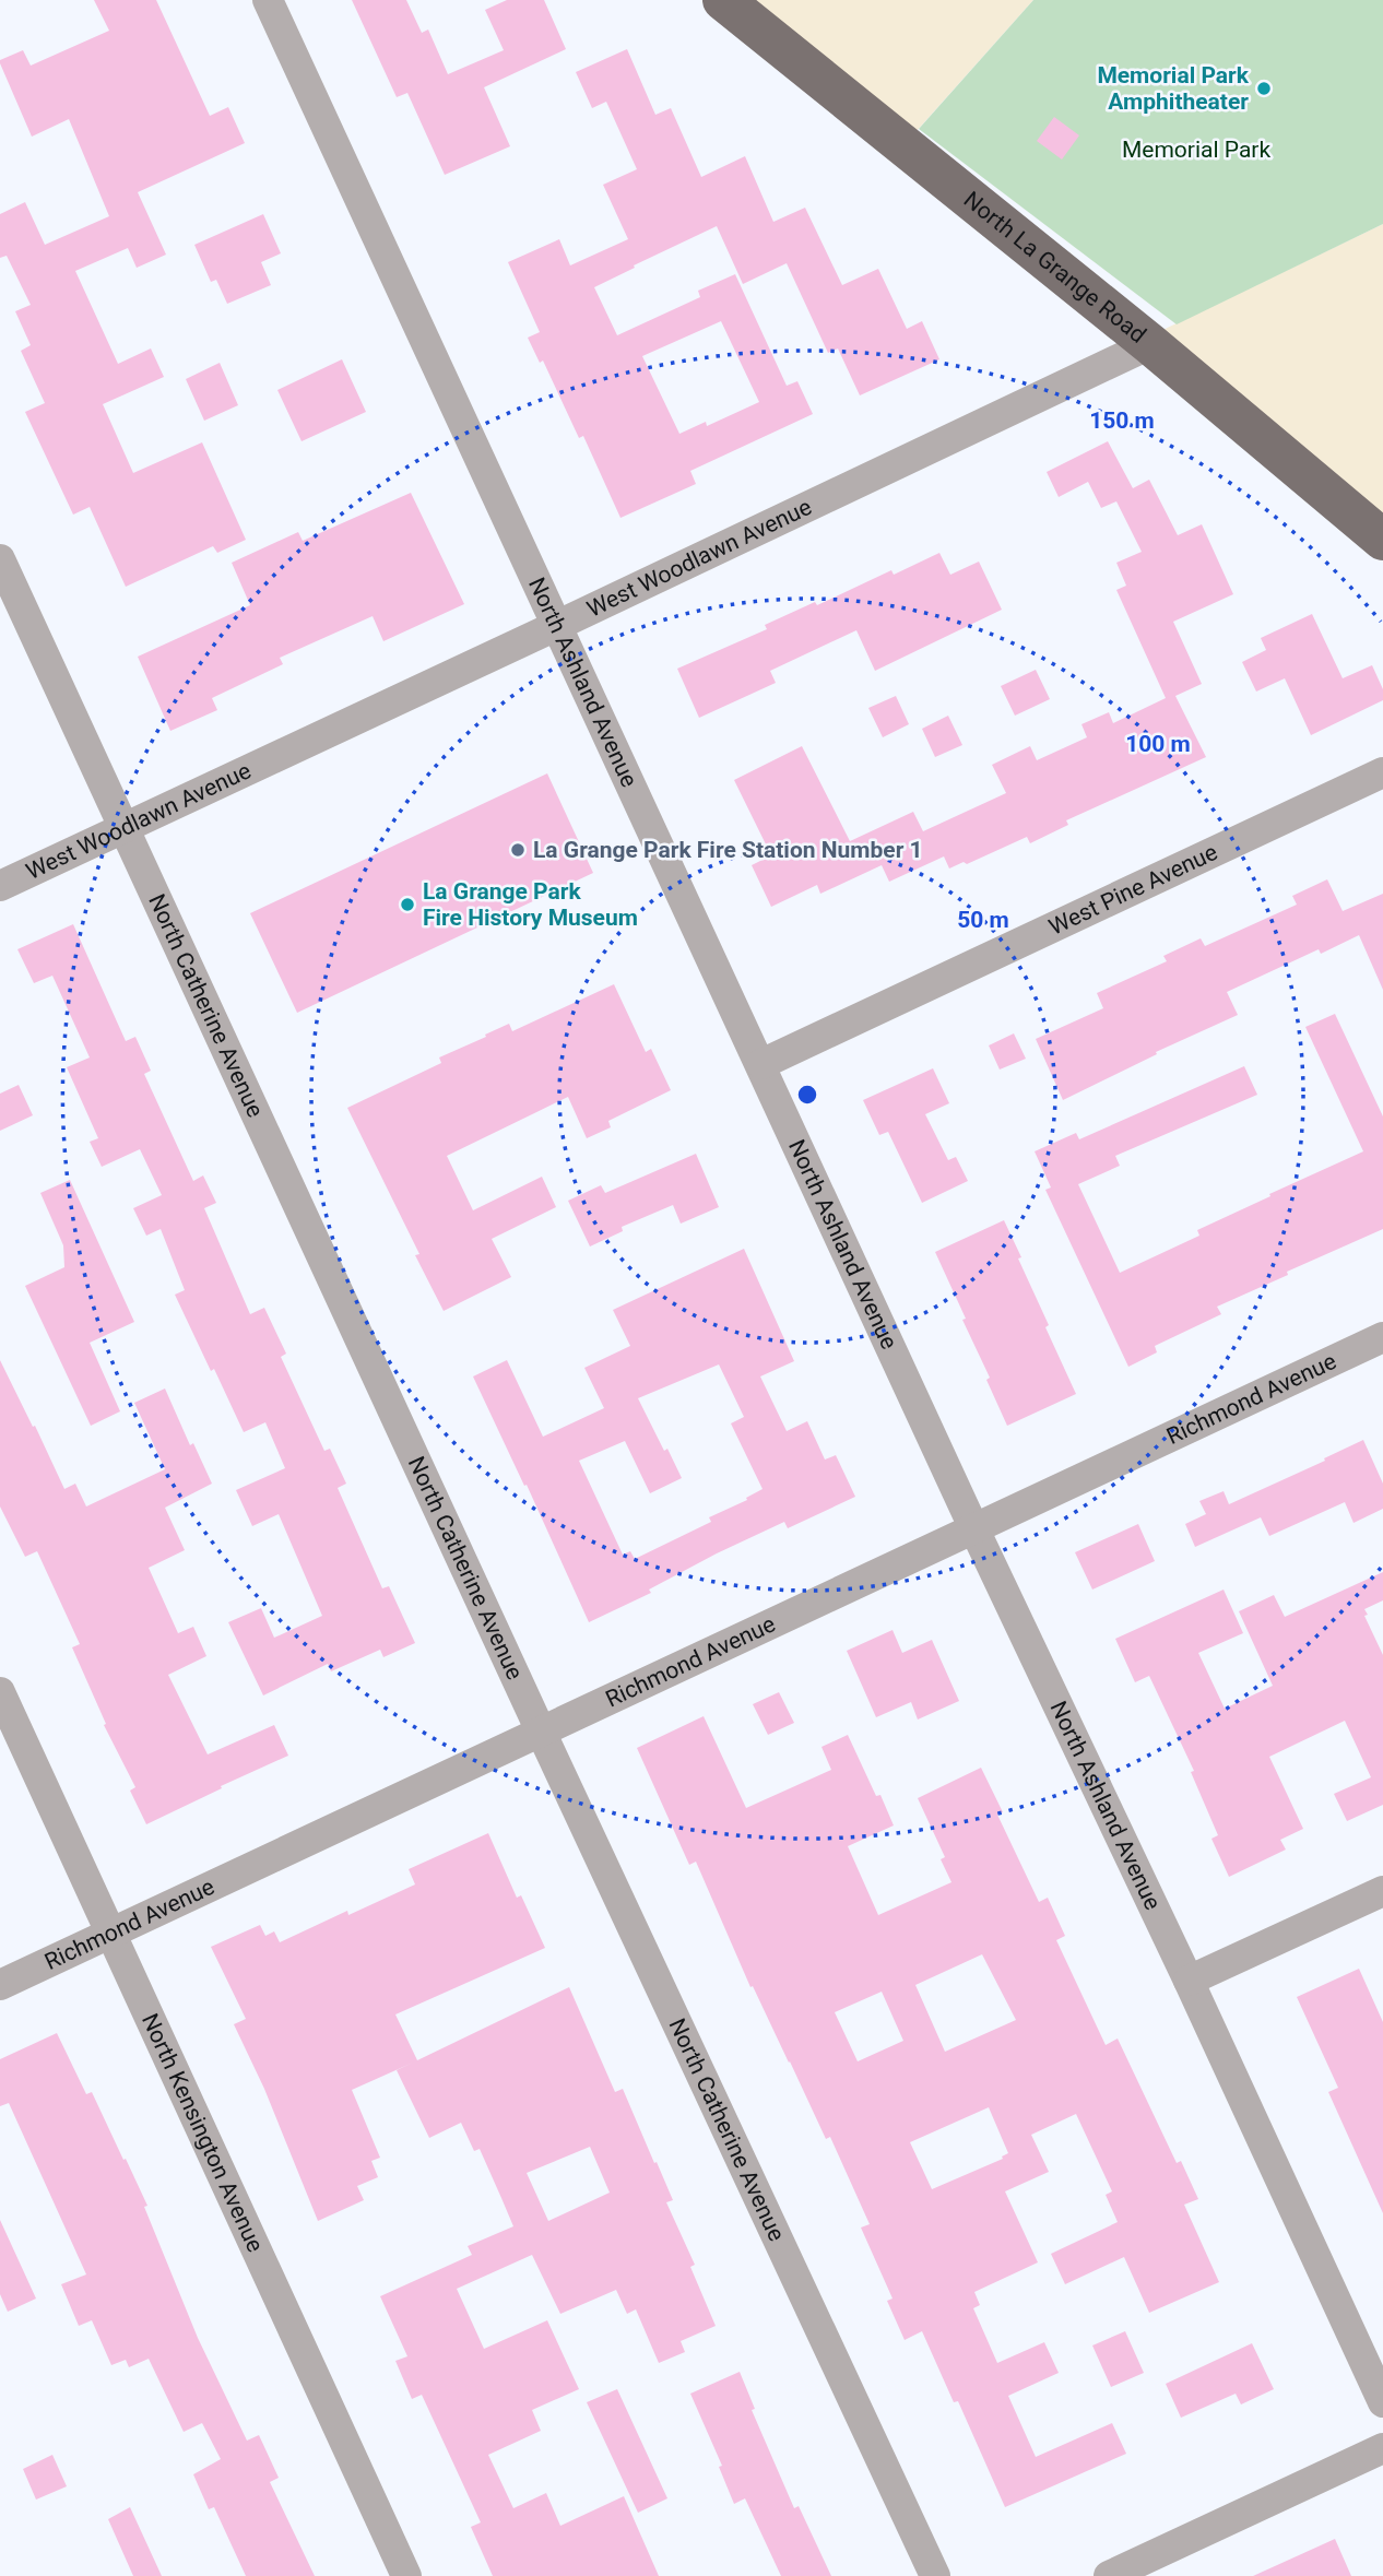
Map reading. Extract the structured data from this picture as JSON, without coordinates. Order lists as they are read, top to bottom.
{
  "streets": {
    "main road": ["North La Grange Road"],
    "street": [
      "West Woodlawn Avenue",
      "North Ashland Avenue",
      "West Pine Avenue",
      "North Catherine Avenue",
      "Richmond Avenue",
      "North Kensington Avenue"
    ]
  },
  "crossings": [
    ["North La Grange Road", "West Woodlawn Avenue"],
    ["West Woodlawn Avenue", "North Ashland Avenue"],
    ["West Woodlawn Avenue", "North Catherine Avenue"],
    ["North Ashland Avenue", "West Pine Avenue"],
    ["North Ashland Avenue", "Richmond Avenue"],
    ["North Catherine Avenue", "Richmond Avenue"],
    ["Richmond Avenue", "North Kensington Avenue"]
  ],
  "parks": ["Memorial Park"],
  "places": ["Memorial Park Amphitheater", "La Grange Park Fire Station Number 1", "La Grange Park Fire History Museum"],
  "rings": ["150 m", "100 m", "50 m"]
}
